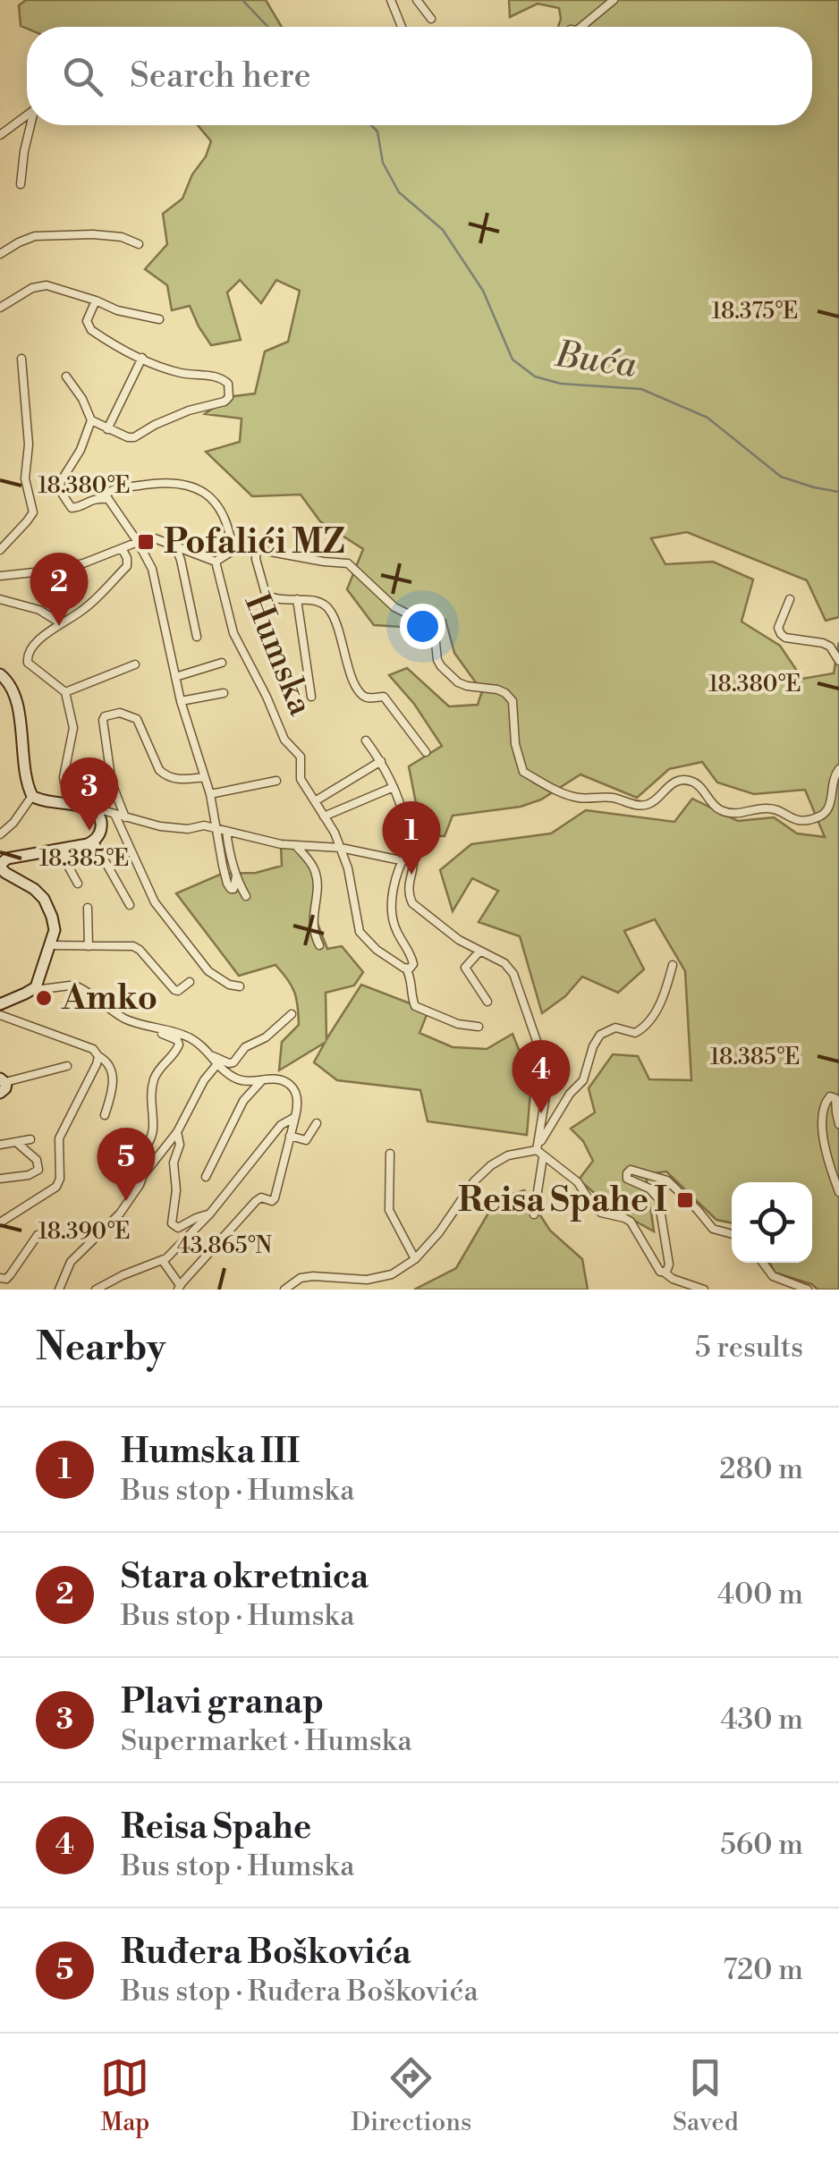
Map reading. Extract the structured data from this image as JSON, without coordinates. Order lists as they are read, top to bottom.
{
  "streets": {
    "street": ["Humska"]
  },
  "water": ["Buća"],
  "places": {
    "transit": ["Pofalići MZ", "Reisa Spahe I"],
    "other": ["Amko"]
  },
  "page": {
    "search": "Search here",
    "pins": [
      "2",
      "3",
      "1",
      "4",
      "5"
    ],
    "heading": ["Nearby", "5 results"],
    "list": [
      {
        "mark": "1",
        "name": "Humska III",
        "note": "Bus stop · Humska",
        "value": "280 m"
      },
      {
        "mark": "2",
        "name": "Stara okretnica",
        "note": "Bus stop · Humska",
        "value": "400 m"
      },
      {
        "mark": "3",
        "name": "Plavi granap",
        "note": "Supermarket · Humska",
        "value": "430 m"
      },
      {
        "mark": "4",
        "name": "Reisa Spahe",
        "note": "Bus stop · Humska",
        "value": "560 m"
      },
      {
        "mark": "5",
        "name": "Ruđera Boškovića",
        "note": "Bus stop · Ruđera Boškovića",
        "value": "720 m"
      }
    ],
    "nav": ["Map", "Directions", "Saved"]
  },
  "coordinates": [
    "18.375°E",
    "18.380°E",
    "18.385°E",
    "18.390°E",
    "43.865°N"
  ]
}
